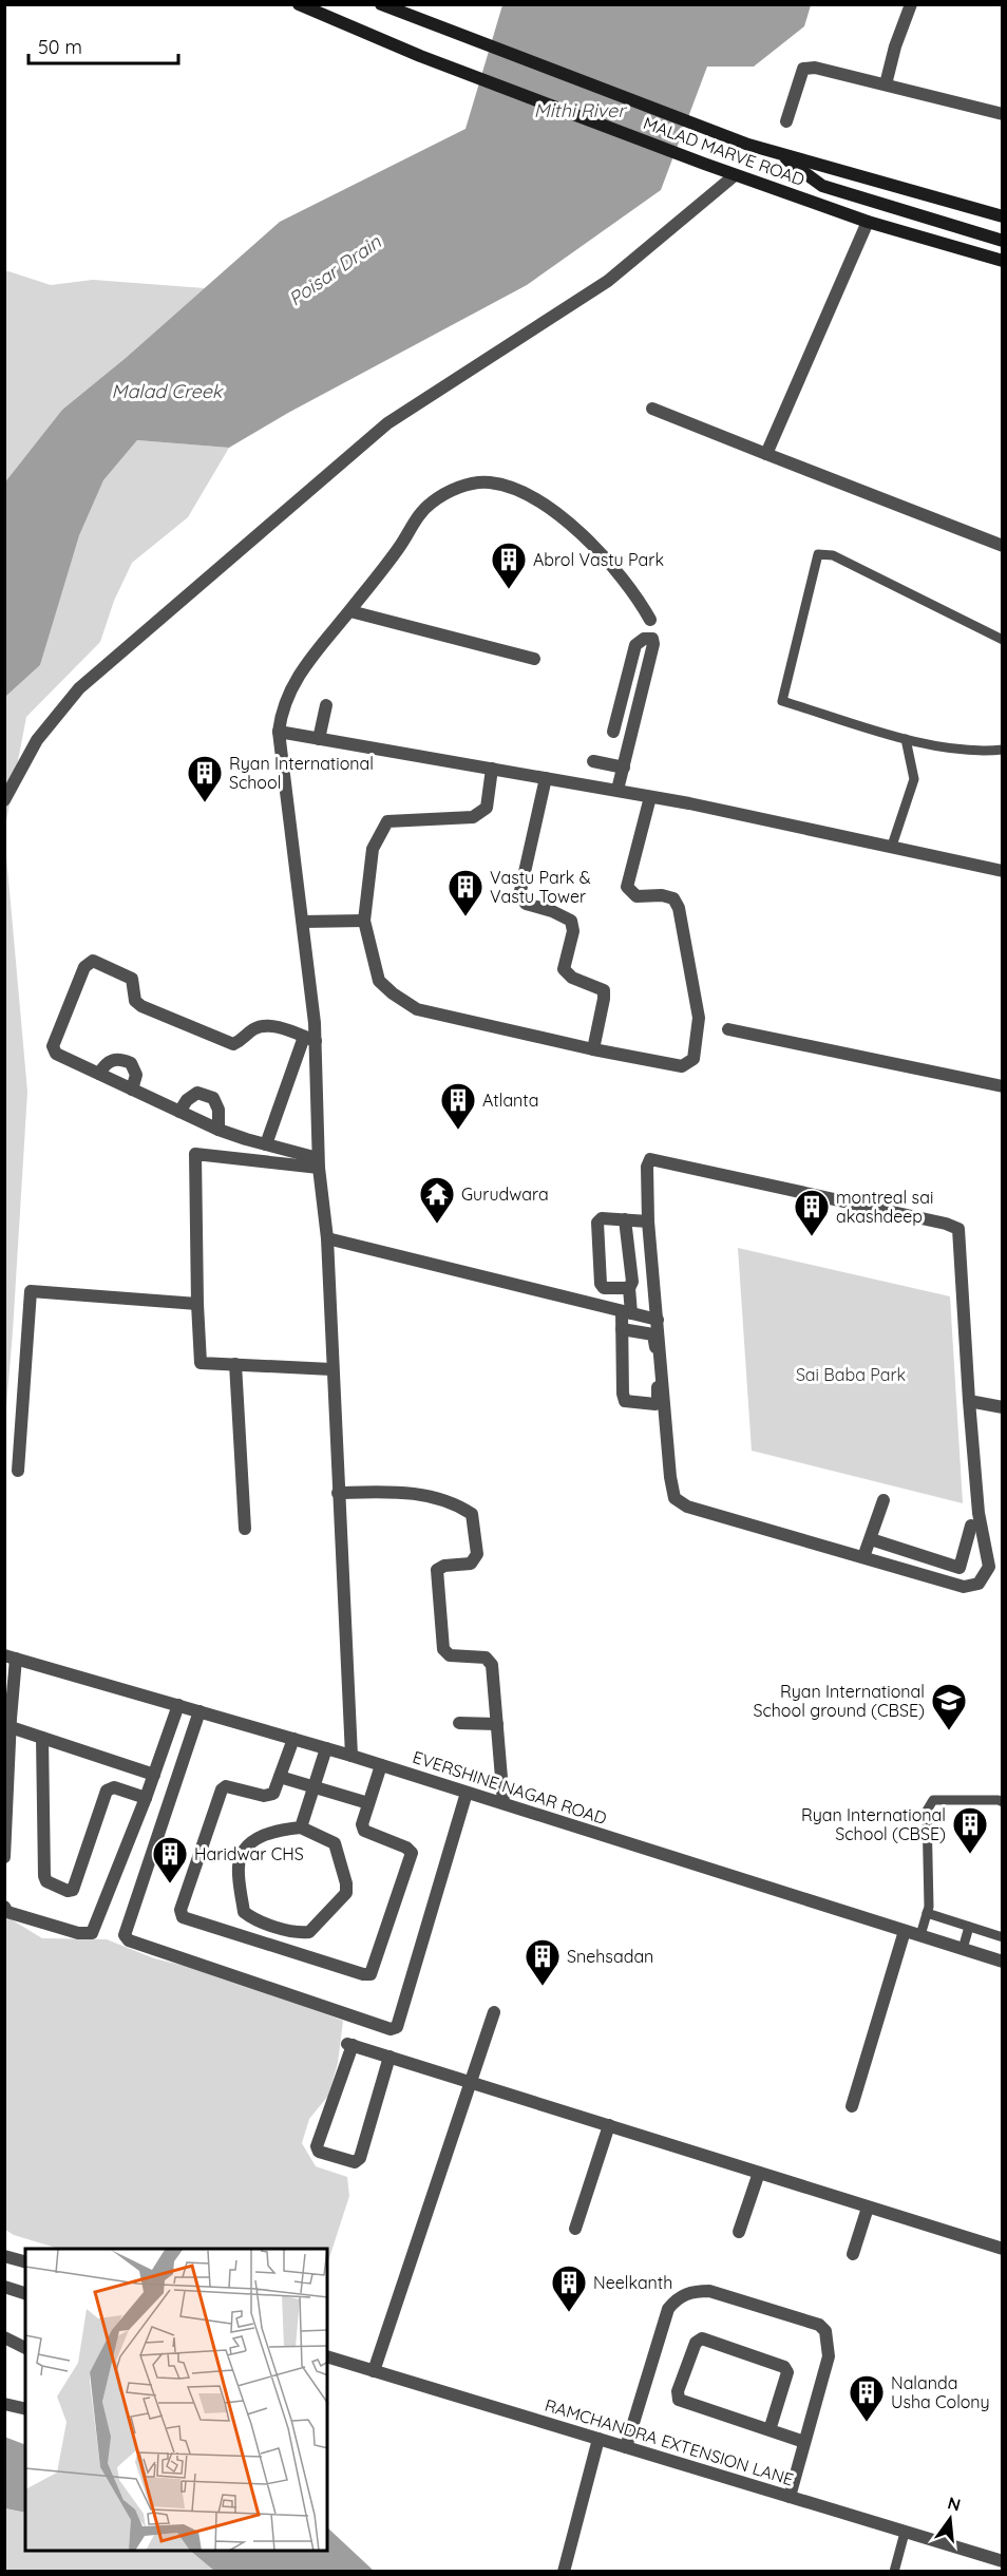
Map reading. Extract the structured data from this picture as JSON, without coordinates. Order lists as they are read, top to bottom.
{
  "streets": {
    "main road": ["MALAD MARVE ROAD"],
    "street": ["EVERSHINE NAGAR ROAD", "RAMCHANDRA EXTENSION LANE"]
  },
  "water": ["Mithi River", "Poisar Drain", "Malad Creek"],
  "parks": ["Sai Baba Park"],
  "places": {
    "building": [
      "Abrol Vastu Park",
      "Ryan International School",
      "Vastu Park & Vastu Tower",
      "Atlanta",
      "montreal sai akashdeep",
      "Ryan International School (CBSE)",
      "Haridwar CHS",
      "Snehsadan",
      "Neelkanth",
      "Nalanda Usha Colony"
    ],
    "temple": ["Gurudwara"],
    "school or university": ["Ryan International School ground (CBSE)"]
  },
  "scale_bar": "50 m",
  "north": "top"
}
